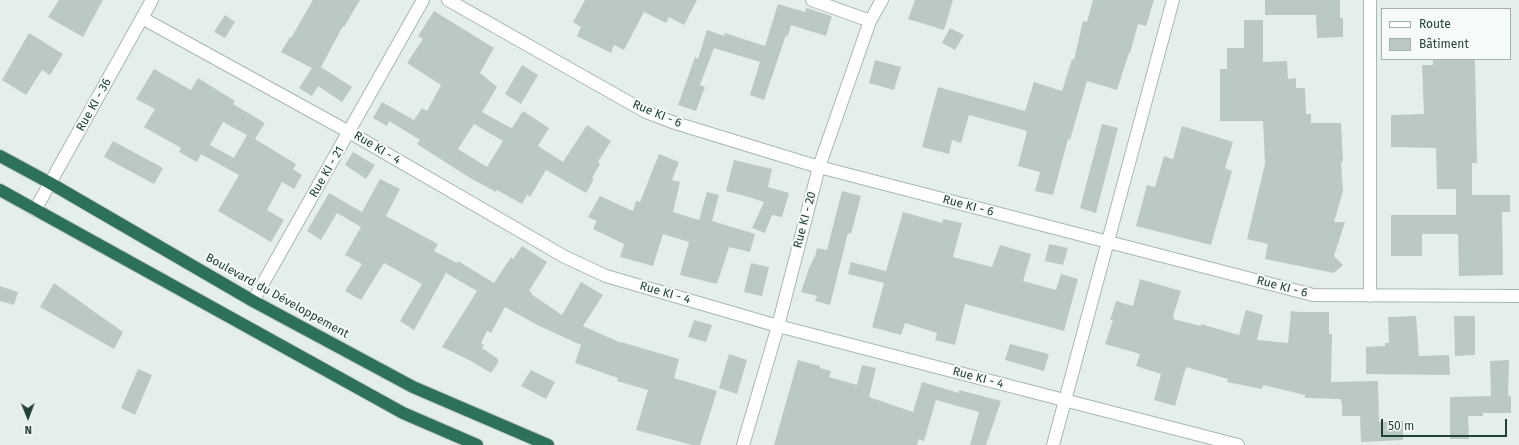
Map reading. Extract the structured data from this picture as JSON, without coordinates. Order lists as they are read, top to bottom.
{
  "streets": {
    "highway": ["Boulevard du Développement"],
    "street": [
      "Rue KI - 36",
      "Rue KI - 6",
      "Rue KI - 4",
      "Rue KI - 21",
      "Rue KI - 20"
    ]
  },
  "crossings": [
    ["Rue KI - 36", "Rue KI - 4"],
    ["Rue KI - 36", "Boulevard du Développement"],
    ["Rue KI - 6", "Rue KI - 20"],
    ["Rue KI - 4", "Rue KI - 21"],
    ["Rue KI - 4", "Rue KI - 20"],
    ["Rue KI - 21", "Boulevard du Développement"]
  ],
  "legend": ["Route", "Bâtiment"],
  "scale_bar": "50 m",
  "north": "bottom"
}
